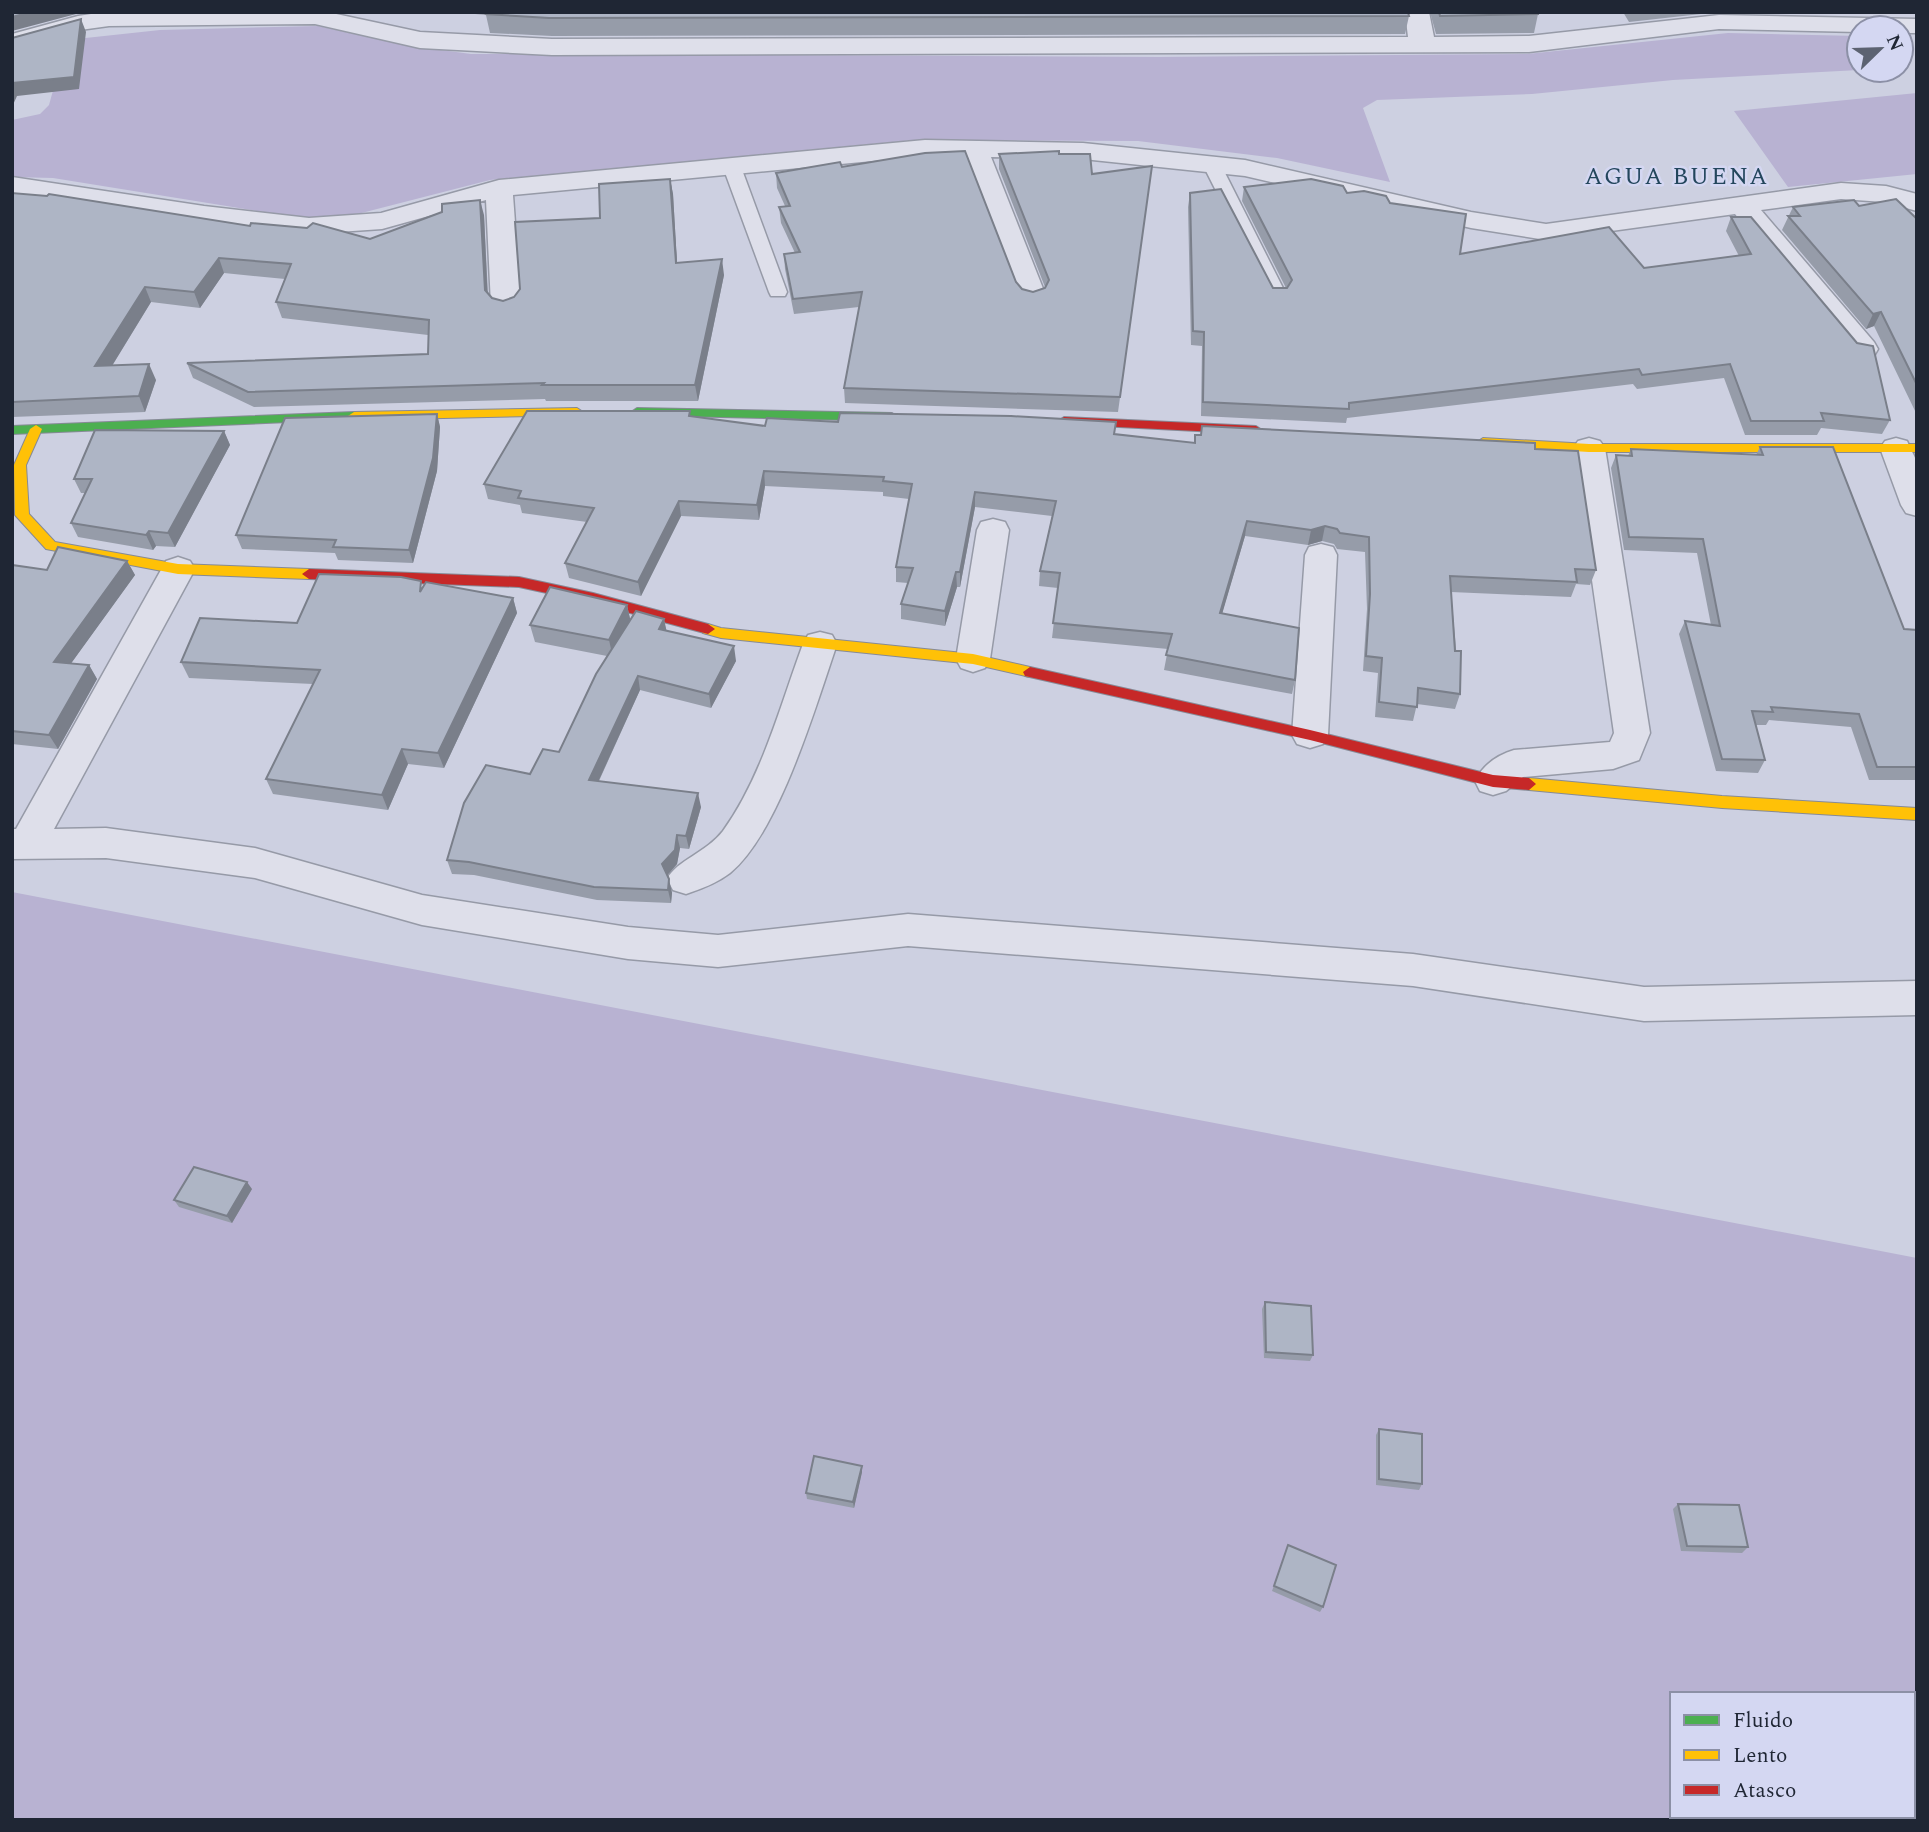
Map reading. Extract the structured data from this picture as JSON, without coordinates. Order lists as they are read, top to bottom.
{
  "districts": ["AGUA BUENA"],
  "legend": ["Fluido", "Lento", "Atasco"],
  "north": "top right"
}
